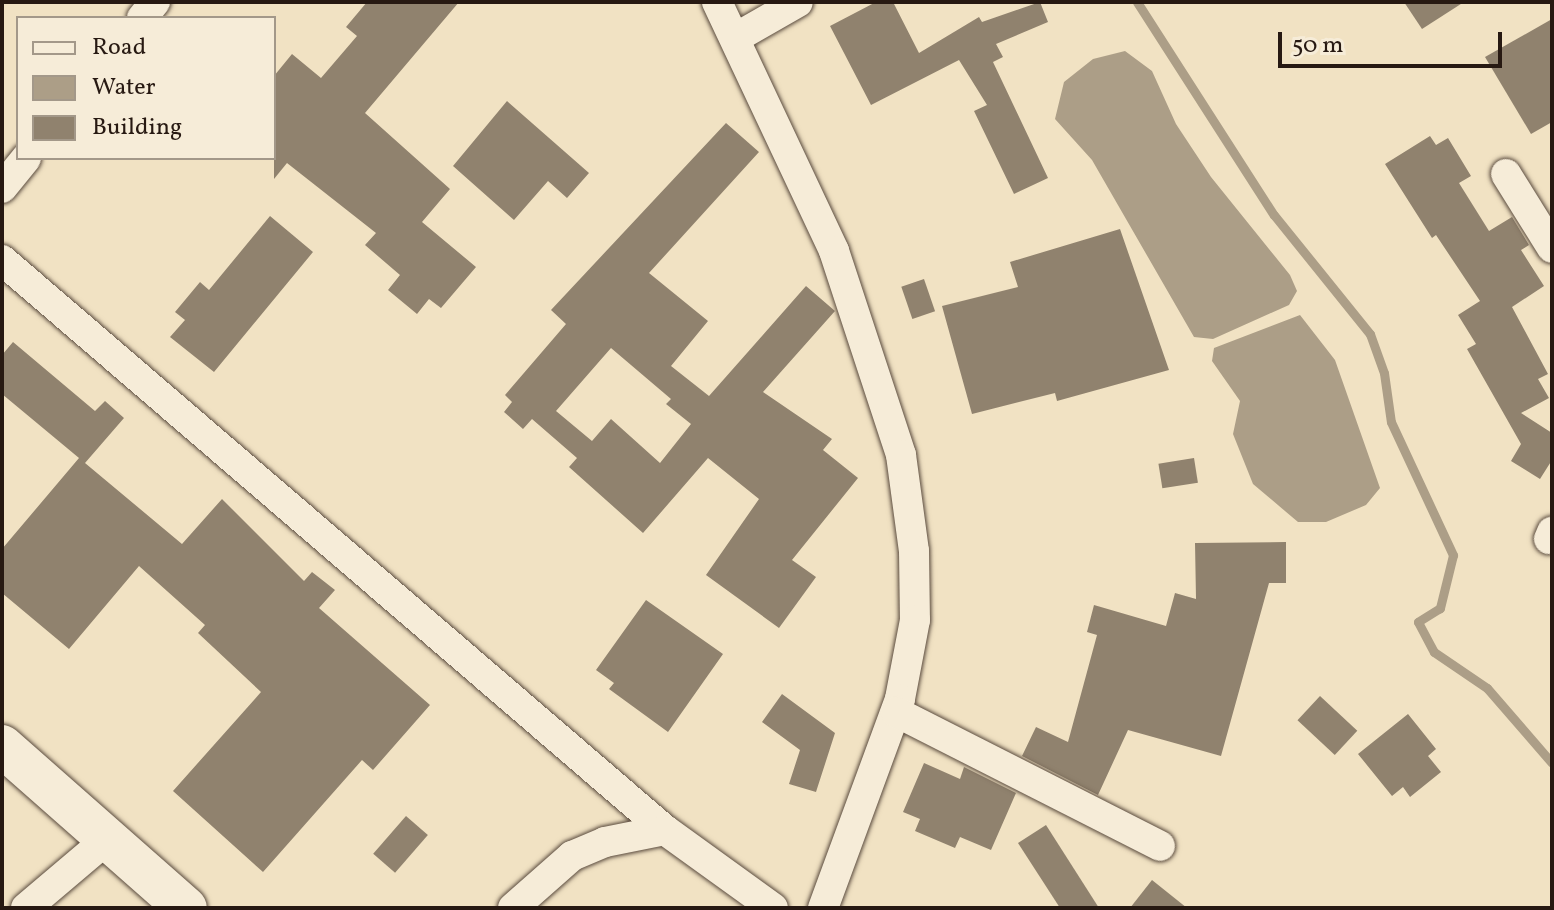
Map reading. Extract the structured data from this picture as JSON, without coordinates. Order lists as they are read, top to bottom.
{
  "legend": ["Road", "Water", "Building"],
  "scale_bar": "50 m"
}
